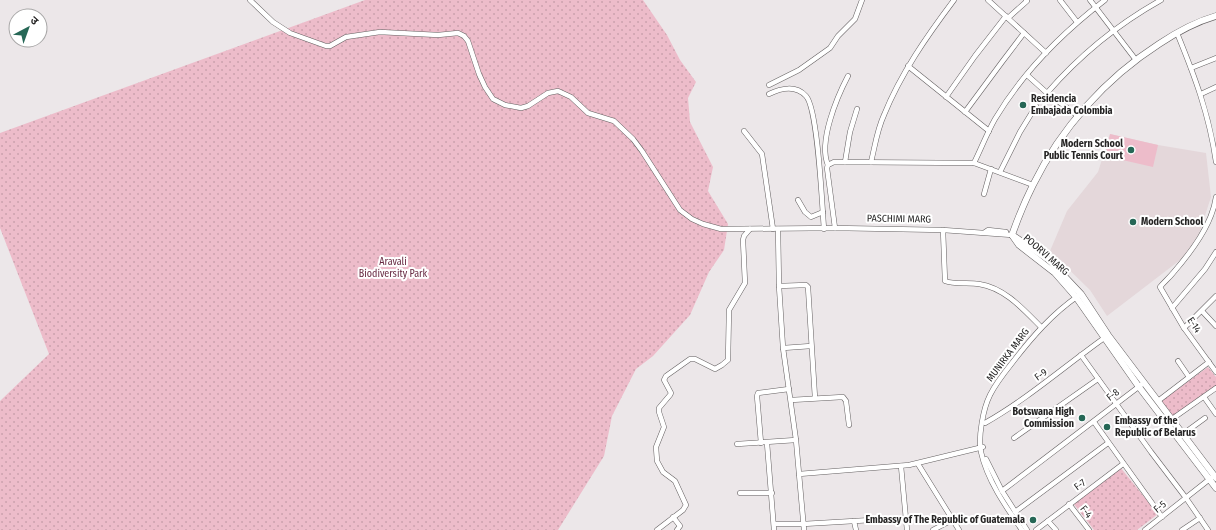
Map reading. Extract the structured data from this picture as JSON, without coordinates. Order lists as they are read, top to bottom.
{
  "streets": {
    "main road": ["POORVI MARG"],
    "street": [
      "PASCHIMI MARG",
      "E-14",
      "MUNIRKA MARG",
      "F-9",
      "F-8",
      "F-7",
      "F-5",
      "F-4"
    ]
  },
  "crossings": [
    ["PASCHIMI MARG", "POORVI MARG"],
    ["POORVI MARG", "MUNIRKA MARG"],
    ["POORVI MARG", "F-9"],
    ["POORVI MARG", "F-8"],
    ["POORVI MARG", "F-5"],
    ["MUNIRKA MARG", "F-9"],
    ["MUNIRKA MARG", "F-8"],
    ["F-7", "F-4"]
  ],
  "parks": ["Aravali Biodiversity Park"],
  "places": [
    "Residencia Embajada Colombia",
    "Modern School Public Tennis Court",
    "Modern School",
    "Botswana High Commission",
    "Embassy of the Republic of Belarus",
    "Embassy of The Republic of Guatemala"
  ],
  "north": "top right"
}
